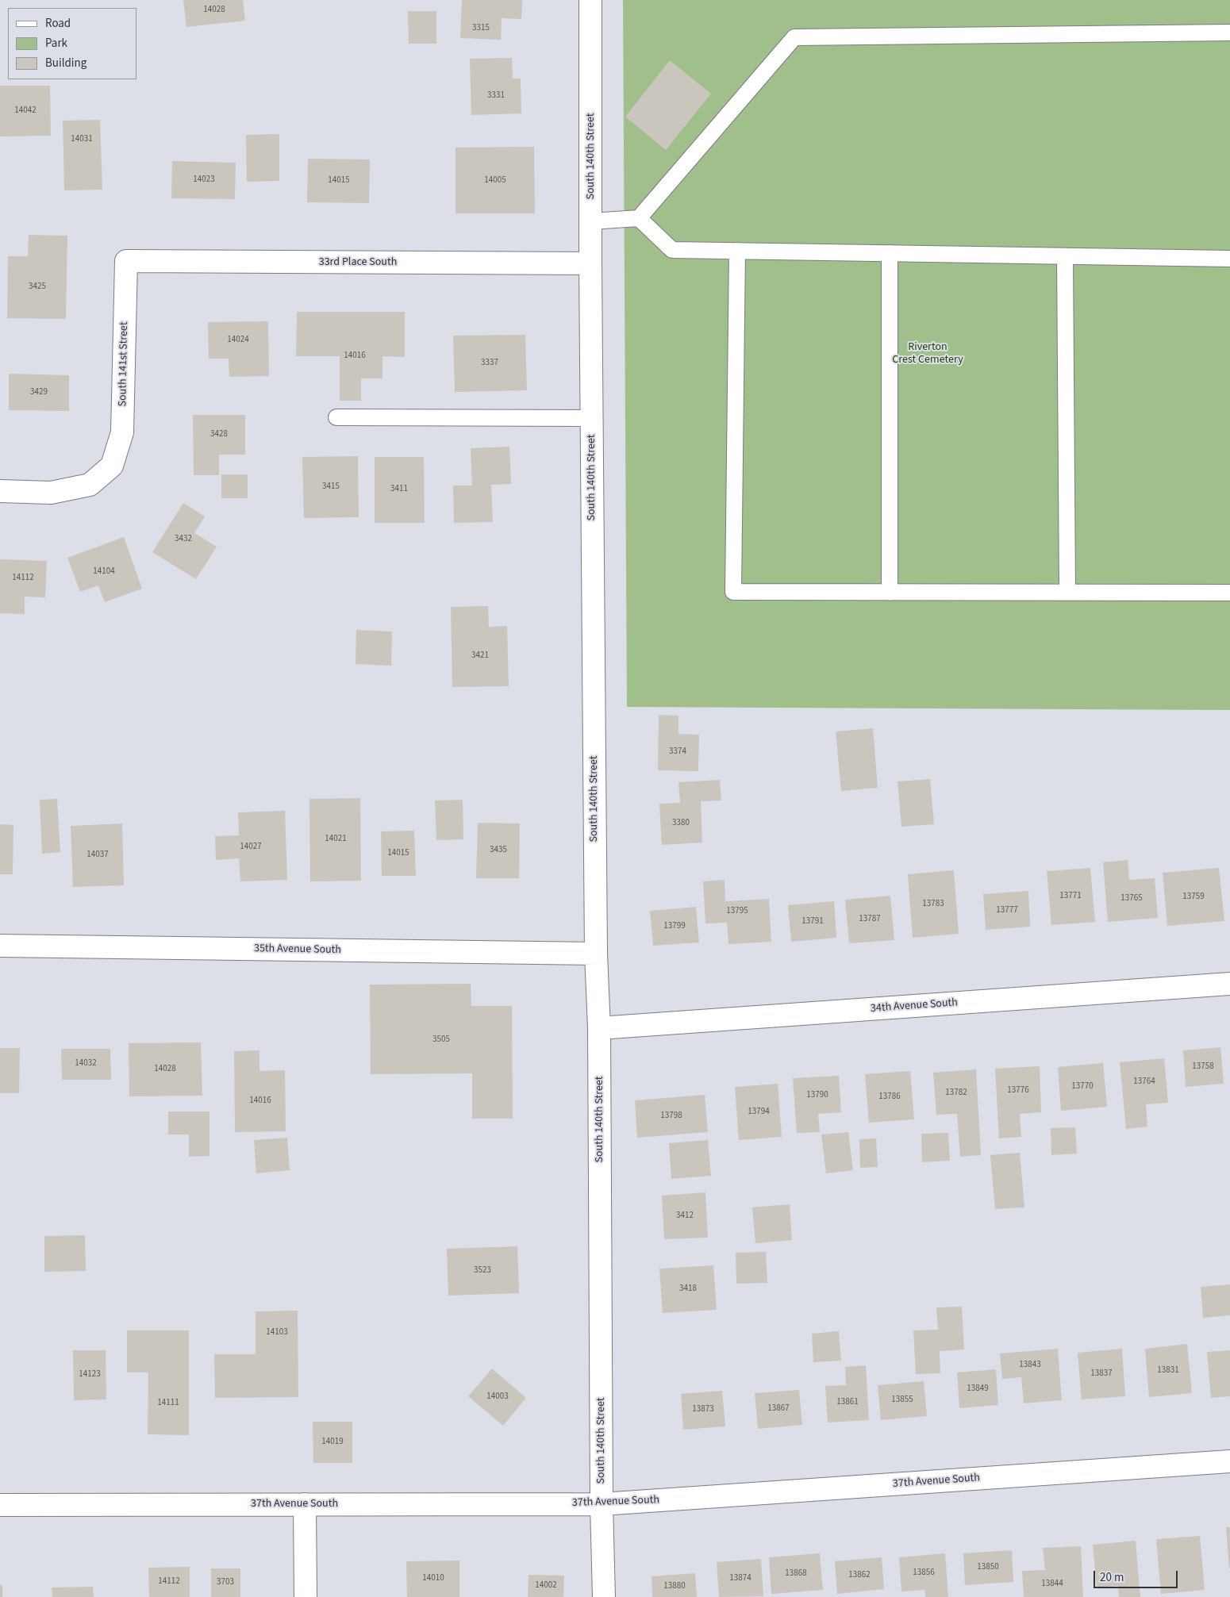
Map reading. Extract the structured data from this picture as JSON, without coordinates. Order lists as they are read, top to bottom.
{
  "streets": {
    "street": [
      "South 140th Street",
      "33rd Place South",
      "South 141st Street",
      "35th Avenue South",
      "34th Avenue South",
      "37th Avenue South"
    ]
  },
  "crossings": [
    ["South 140th Street", "33rd Place South"],
    ["South 140th Street", "35th Avenue South"],
    ["South 140th Street", "34th Avenue South"],
    ["South 140th Street", "37th Avenue South"],
    ["33rd Place South", "South 141st Street"]
  ],
  "parks": ["Riverton Crest Cemetery"],
  "house_numbers": [
    "14028",
    "3315",
    "3331",
    "14042",
    "14031",
    "14023",
    "14015",
    "14005",
    "3425",
    "14024",
    "14016",
    "3337",
    "3429",
    "3428",
    "3415",
    "3411",
    "3432",
    "14104",
    "14112",
    "3421",
    "3374",
    "3380",
    "14021",
    "14027",
    "3435",
    "14015",
    "14037",
    "13771",
    "13759",
    "13765",
    "13783",
    "13777",
    "13795",
    "13787",
    "13791",
    "13799",
    "3505",
    "14032",
    "13758",
    "14028",
    "13764",
    "13770",
    "13776",
    "13782",
    "13790",
    "13786",
    "14016",
    "13794",
    "13798",
    "3412",
    "3523",
    "3418",
    "14103",
    "13843",
    "13831",
    "13837",
    "14123",
    "13849",
    "14003",
    "13855",
    "13861",
    "14111",
    "13867",
    "13873",
    "14019",
    "13850",
    "13856",
    "13868",
    "13862",
    "14010",
    "13874",
    "14112",
    "3703",
    "13844",
    "14002",
    "13880"
  ],
  "legend": ["Road", "Park", "Building"],
  "scale_bar": "20 m"
}
